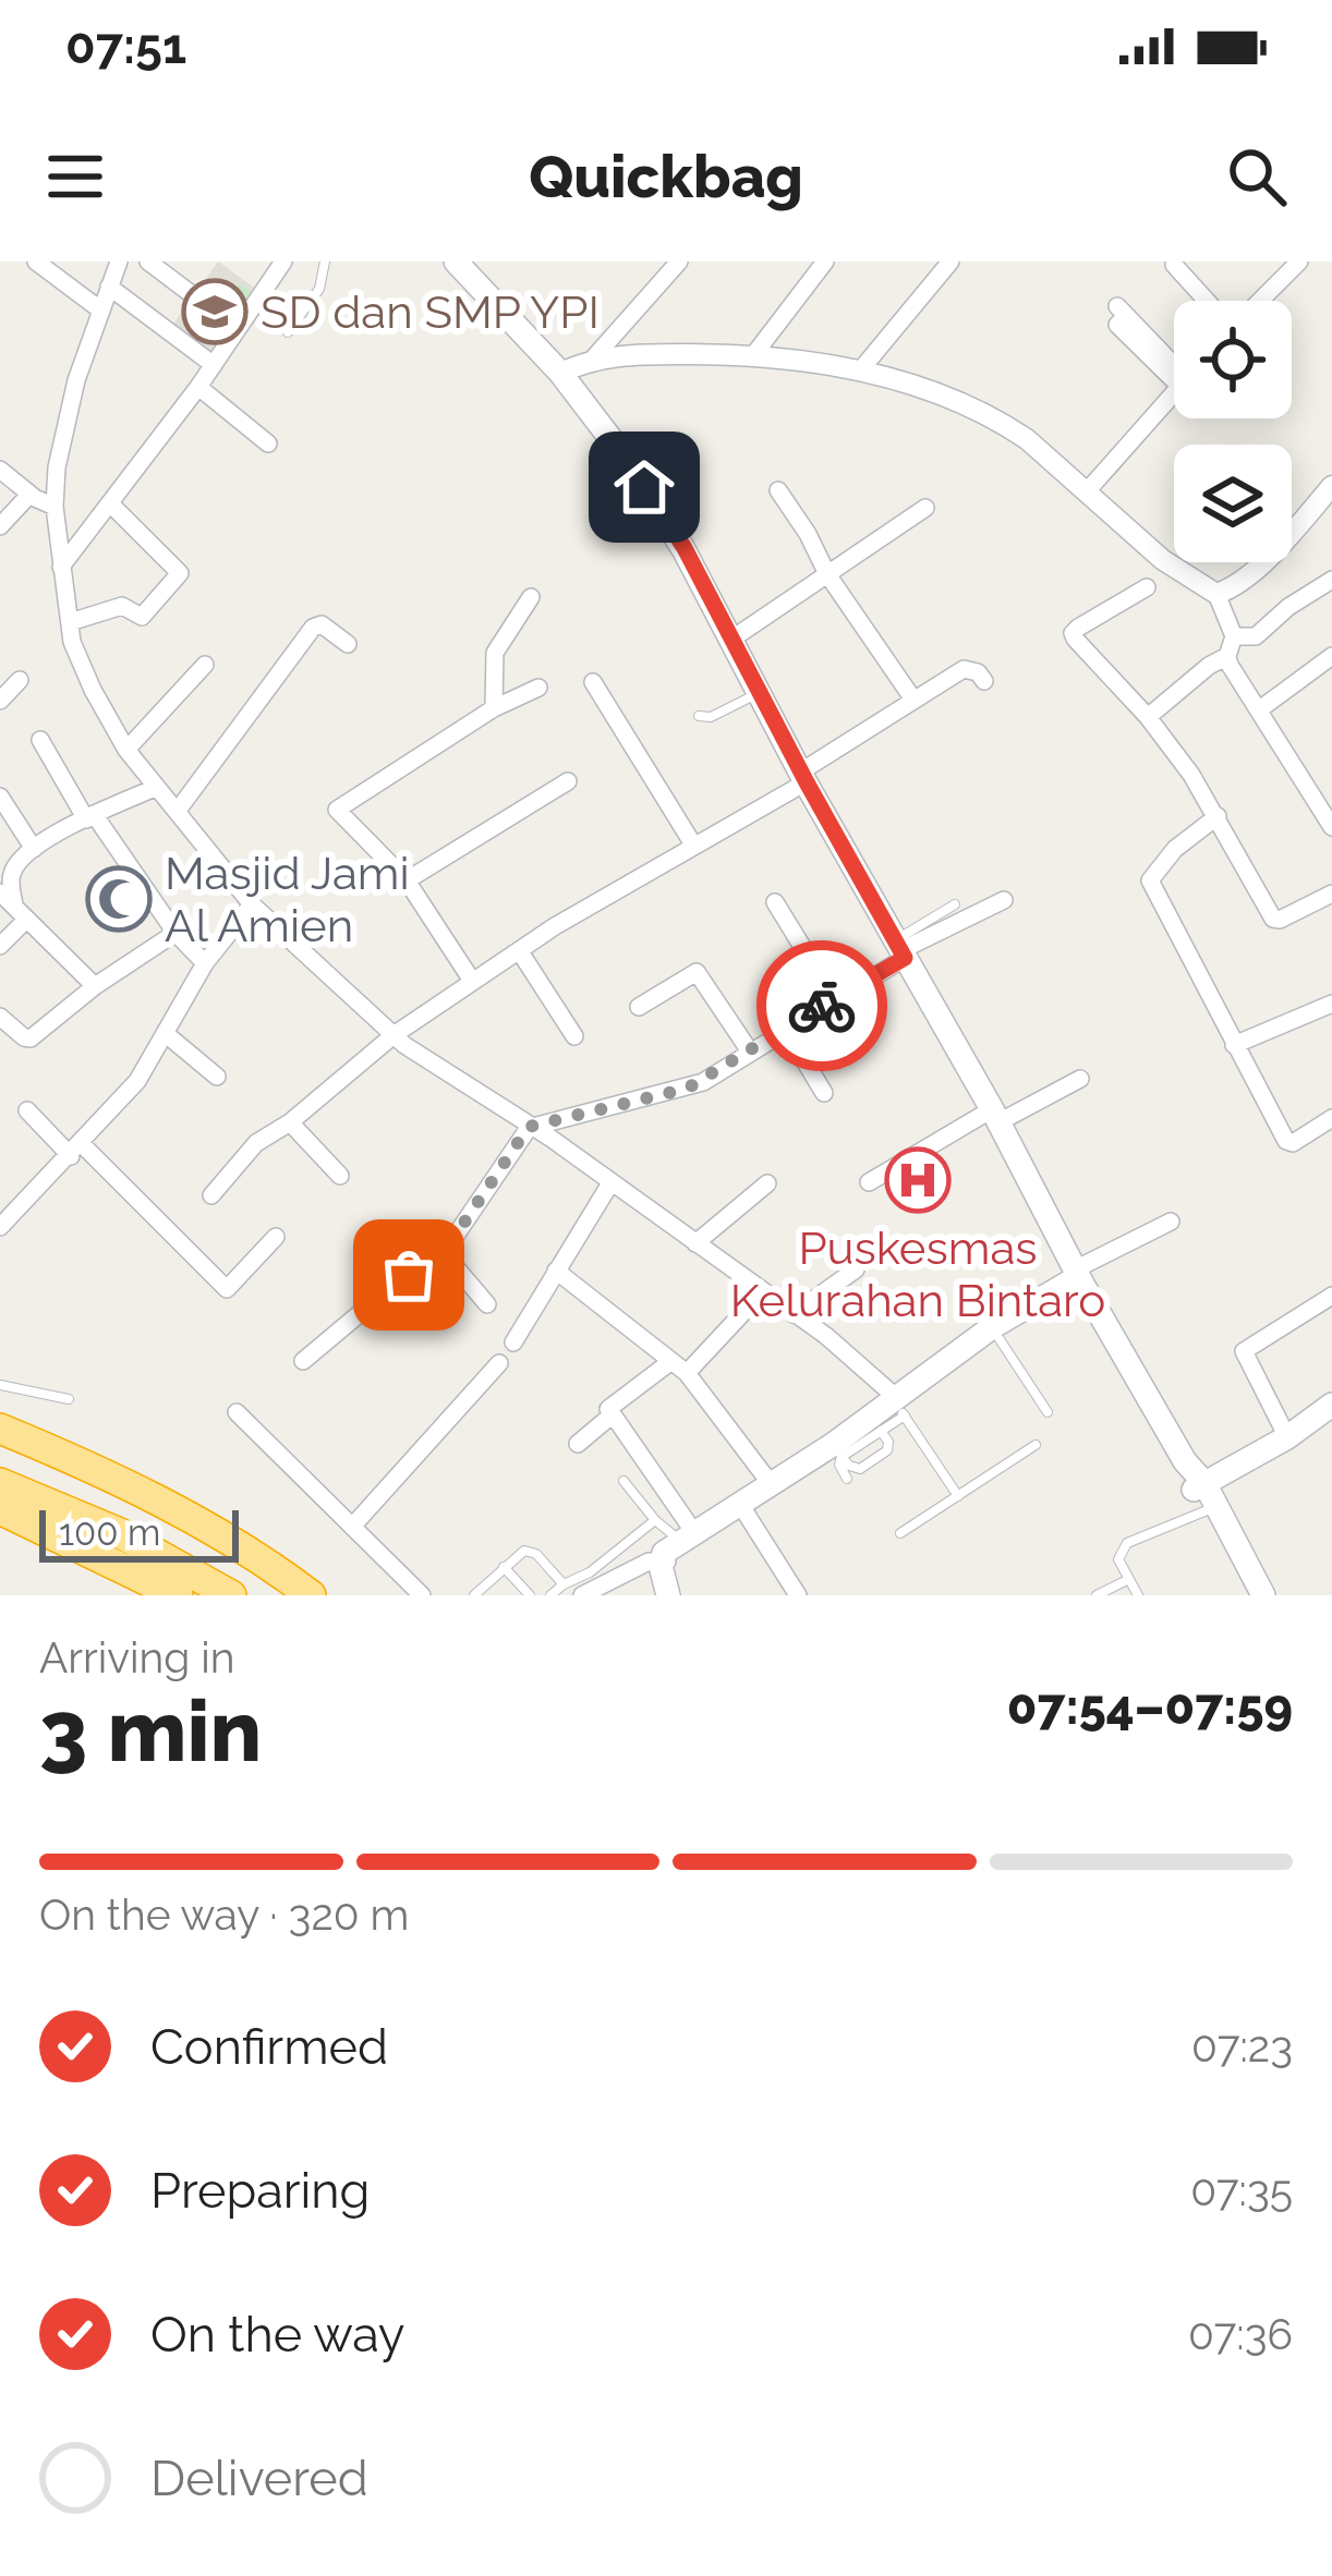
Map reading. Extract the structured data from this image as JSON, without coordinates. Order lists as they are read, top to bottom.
{
  "places": {
    "school or university": ["SD dan SMP YPI"],
    "mosque": ["Masjid Jami Al Amien"],
    "hospital": ["Puskesmas Kelurahan Bintaro"]
  },
  "scale_bar": "100 m",
  "page": {
    "status": "07:51",
    "header": "Quickbag",
    "scale": "100 m",
    "heading": ["3 min", "Arriving in", "07:54–07:59"],
    "bar": "On the way · 320 m",
    "list": [
      ["Confirmed", "07:23"],
      ["Preparing", "07:35"],
      ["On the way", "07:36"],
      "Delivered"
    ]
  }
}
